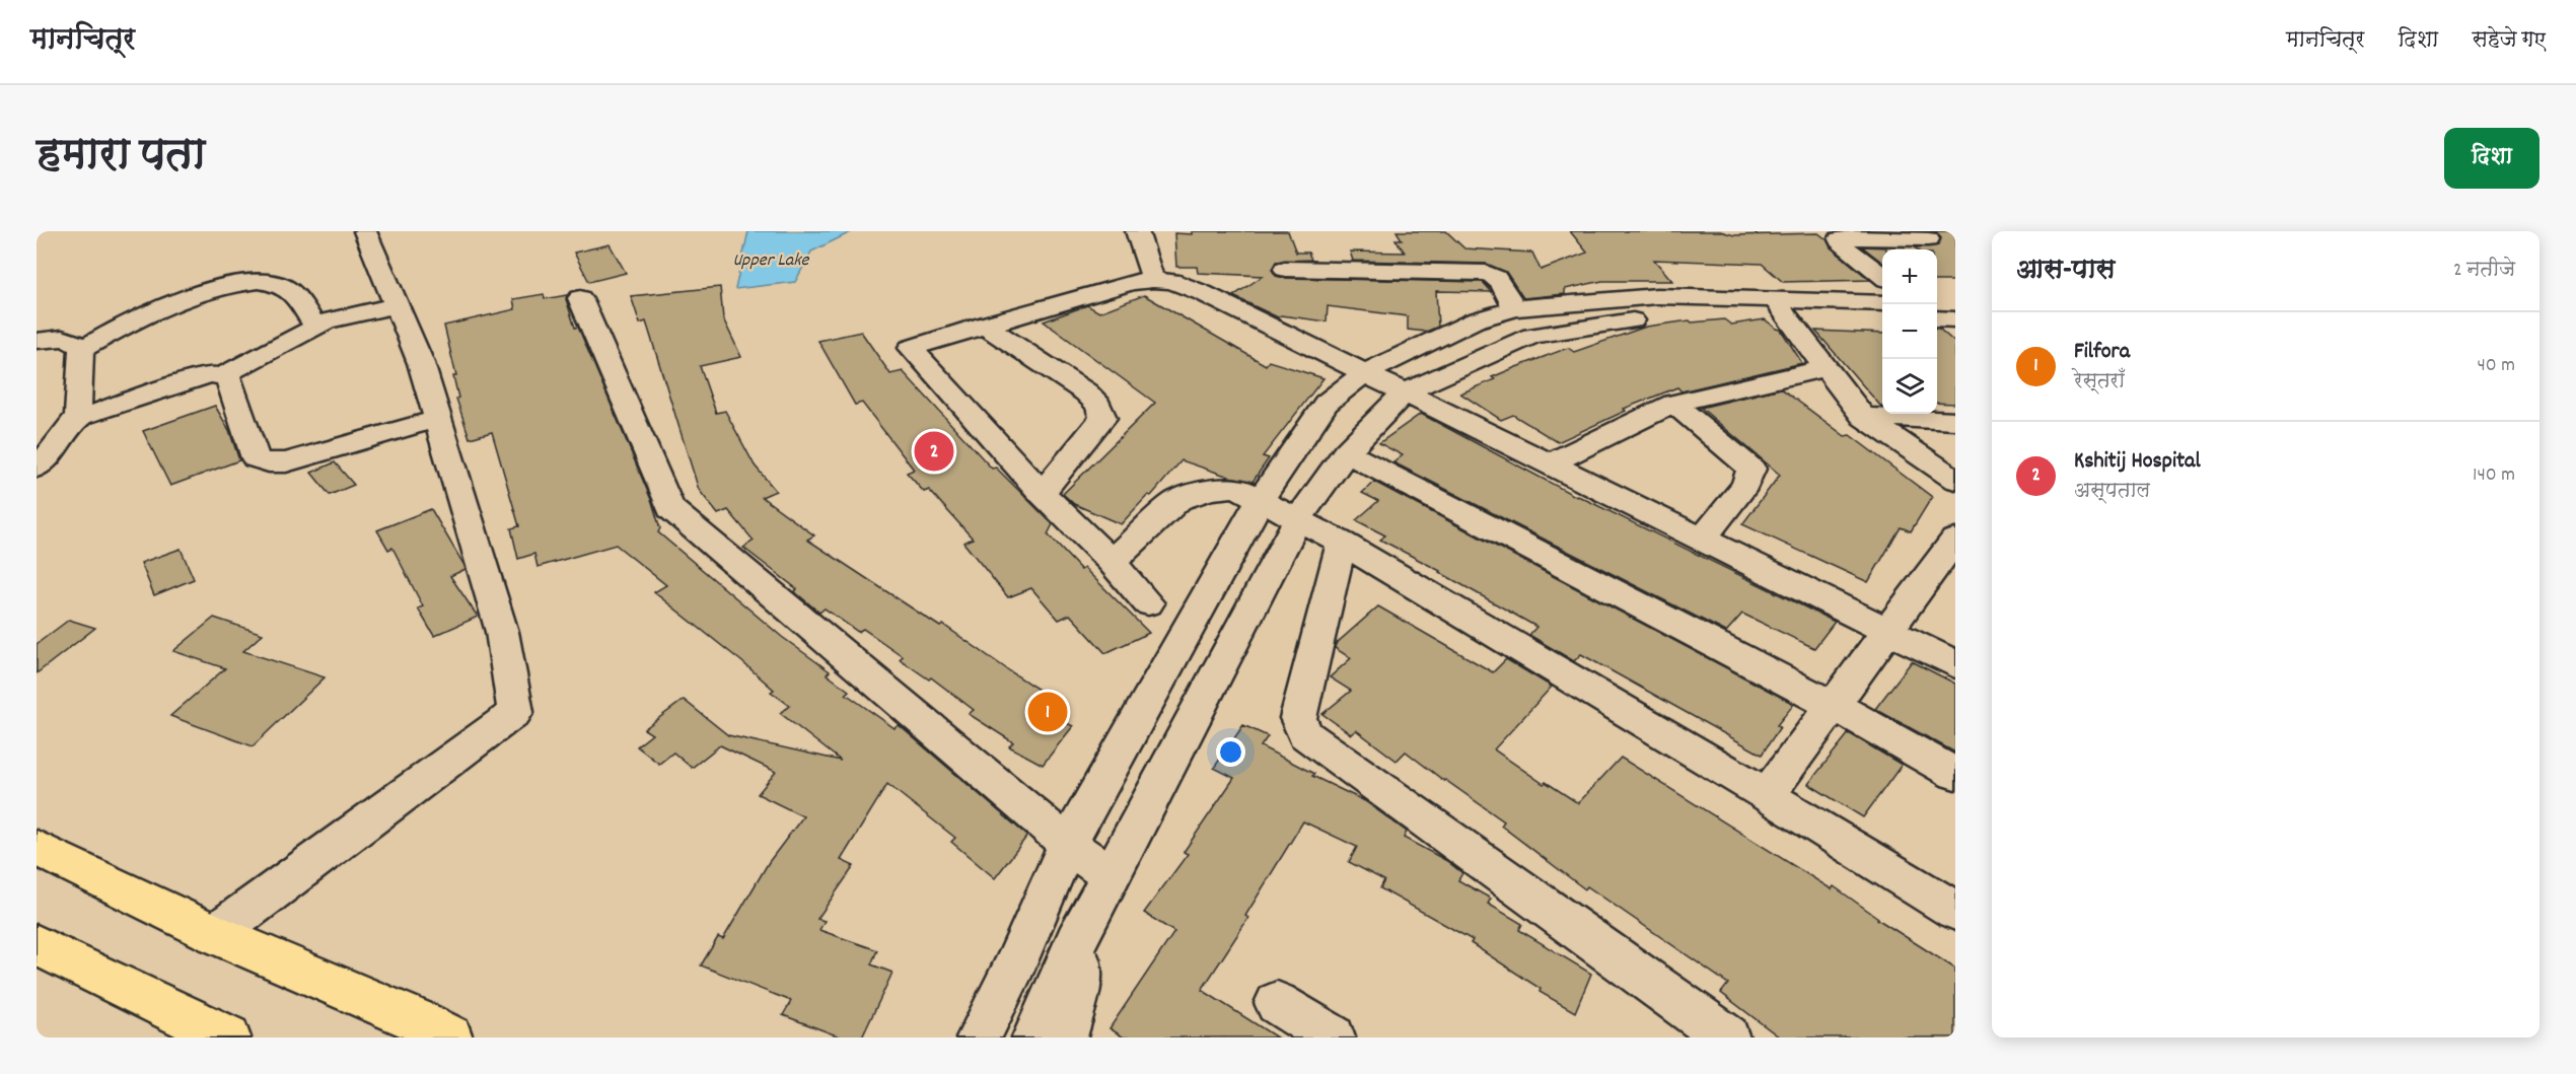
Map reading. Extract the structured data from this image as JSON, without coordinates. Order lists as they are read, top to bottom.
{
  "water": ["Upper Lake"],
  "page": {
    "header": "मानचित्र",
    "nav": ["मानचित्र", "दिशा", "सहेजे गए"],
    "title": "हमारा पता",
    "buttons": "दिशा",
    "heading": ["आस-पास", "2 नतीजे"],
    "map_buttons": ["+", "−"],
    "list": [
      {
        "mark": "1",
        "name": "Filfora",
        "note": "रेस्तराँ",
        "value": "40 m"
      },
      {
        "mark": "2",
        "name": "Kshitij Hospital",
        "note": "अस्पताल",
        "value": "140 m"
      }
    ],
    "pins": ["2", "1"]
  }
}
